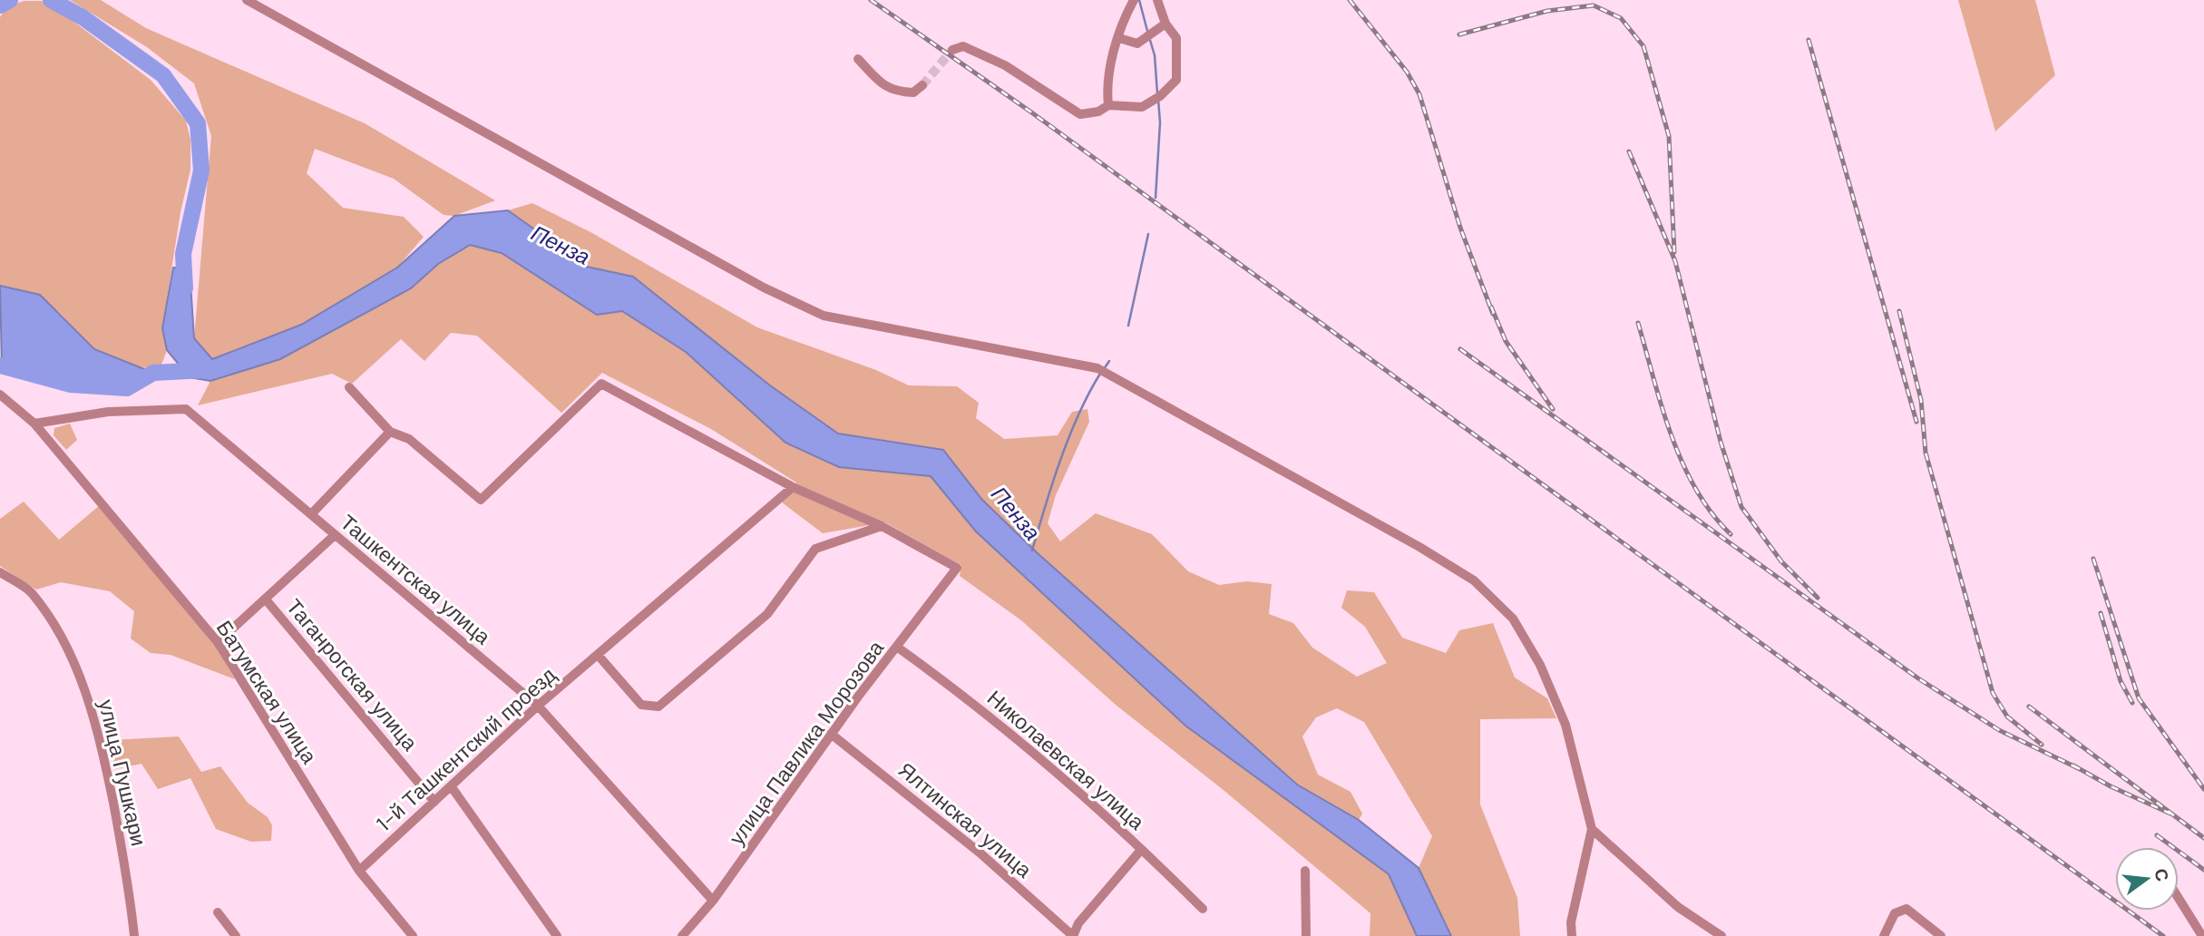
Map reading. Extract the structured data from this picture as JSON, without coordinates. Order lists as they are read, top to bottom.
{
  "streets": {
    "street": [
      "Ташкентская улица",
      "Таганрогская улица",
      "Батумская улица",
      "улица Павлика Морозова",
      "1-й Ташкентский проезд",
      "Николаевская улица",
      "улица Пушкари",
      "Ялтинская улица"
    ]
  },
  "crossings": [
    ["Ташкентская улица", "Батумская улица"],
    ["Ташкентская улица", "улица Павлика Морозова"],
    ["Ташкентская улица", "1-й Ташкентский проезд"],
    ["Таганрогская улица", "1-й Ташкентский проезд"],
    ["Батумская улица", "1-й Ташкентский проезд"],
    ["улица Павлика Морозова", "Николаевская улица"],
    ["улица Павлика Морозова", "Ялтинская улица"]
  ],
  "water": ["Пенза"],
  "north": "right"
}
